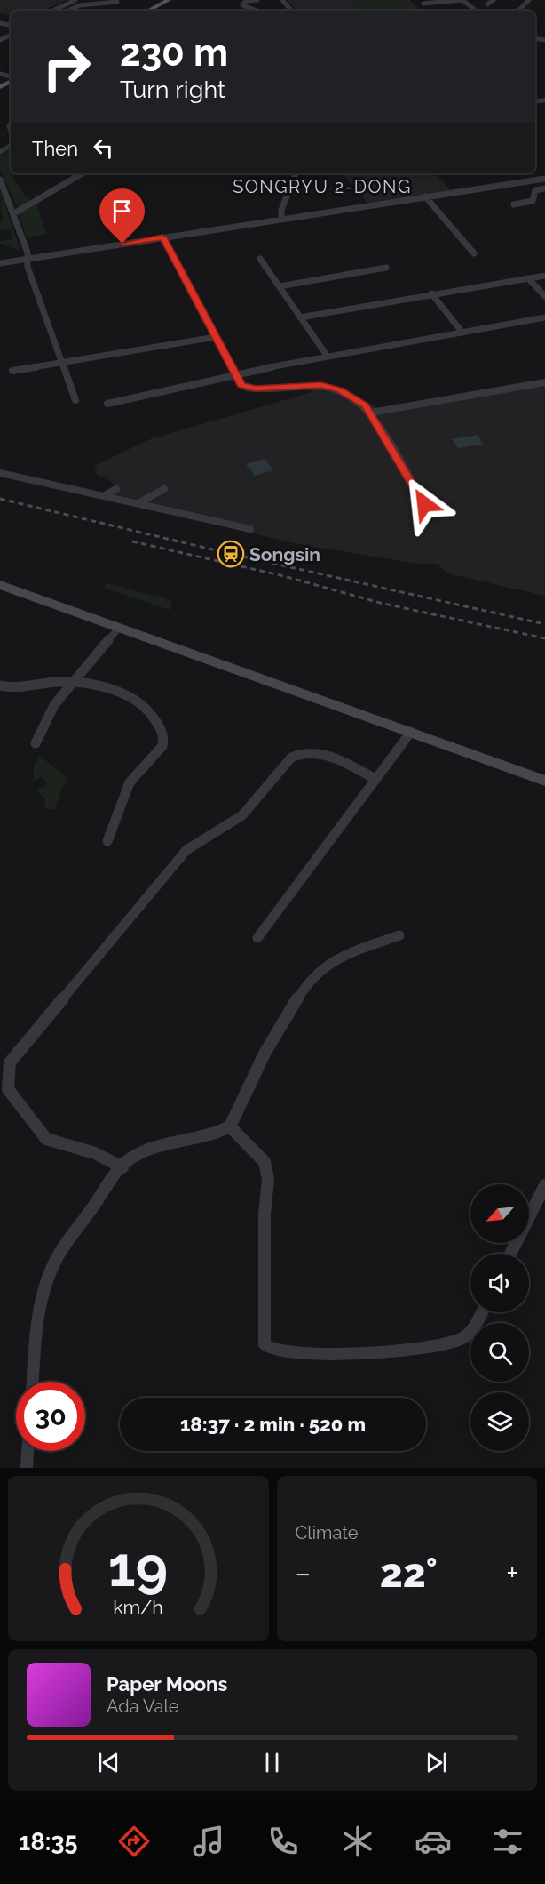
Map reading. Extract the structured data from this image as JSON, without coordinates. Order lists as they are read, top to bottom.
{
  "districts": ["SONGRYU 2-DONG"],
  "places": {
    "station": ["Songsin"]
  },
  "north": "bottom left",
  "page": {
    "turn": ["230 m", "Turn right"],
    "then": "Then",
    "limit": "30",
    "trip": "18:37 · 2 min · 520 m",
    "tile": "Climate",
    "heat": ["−", "22°", "+"],
    "song": ["Paper Moons", "Ada Vale"],
    "tabs": "18:35",
    "gauge": ["19", "km/h"]
  }
}
